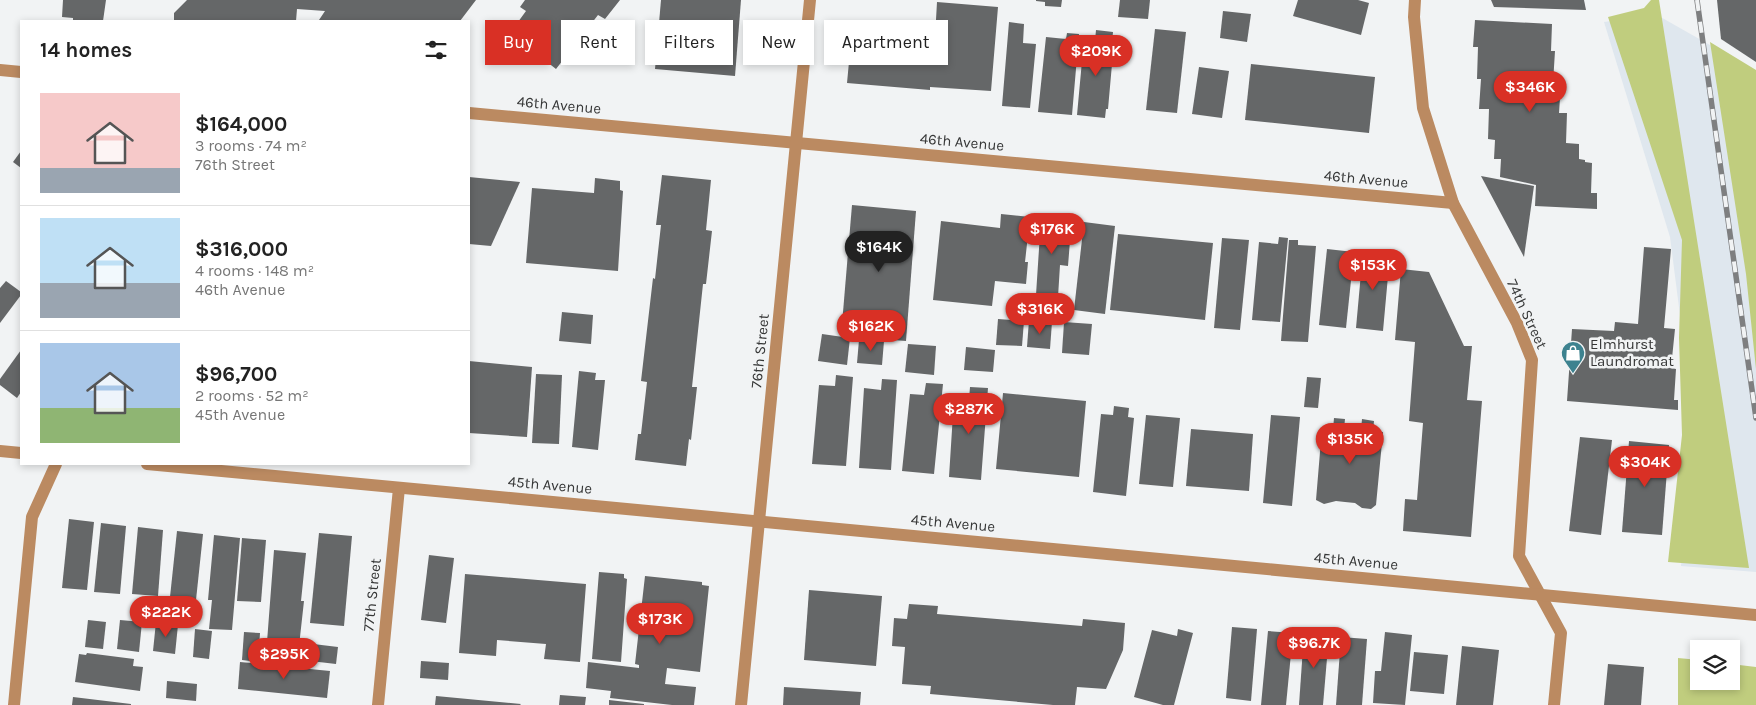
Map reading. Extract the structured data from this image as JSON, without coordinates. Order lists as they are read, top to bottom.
{
  "streets": {
    "street": [
      "46th Avenue",
      "74th Street",
      "76th Street",
      "45th Avenue",
      "77th Street"
    ]
  },
  "crossings": [
    ["46th Avenue", "74th Street"],
    ["46th Avenue", "76th Street"],
    ["74th Street", "45th Avenue"],
    ["76th Street", "45th Avenue"],
    ["45th Avenue", "77th Street"]
  ],
  "places": {
    "shop": ["Elmhurst Laundromat"]
  },
  "page": {
    "chip": [
      "Buy",
      "Rent",
      "Filters",
      "New",
      "Apartment"
    ],
    "heading": "14 homes",
    "price": [
      "$209K",
      "$346K",
      "$176K",
      "$164K",
      "$153K",
      "$316K",
      "$162K",
      "$287K",
      "$135K",
      "$304K",
      "$222K",
      "$173K",
      "$96.7K",
      "$295K"
    ],
    "list": [
      {
        "name": "$164,000",
        "note": "3 rooms · 74 m² · 76th Street"
      },
      {
        "name": "$316,000",
        "note": "4 rooms · 148 m² · 46th Avenue"
      },
      {
        "name": "$96,700",
        "note": "2 rooms · 52 m² · 45th Avenue"
      }
    ]
  }
}
